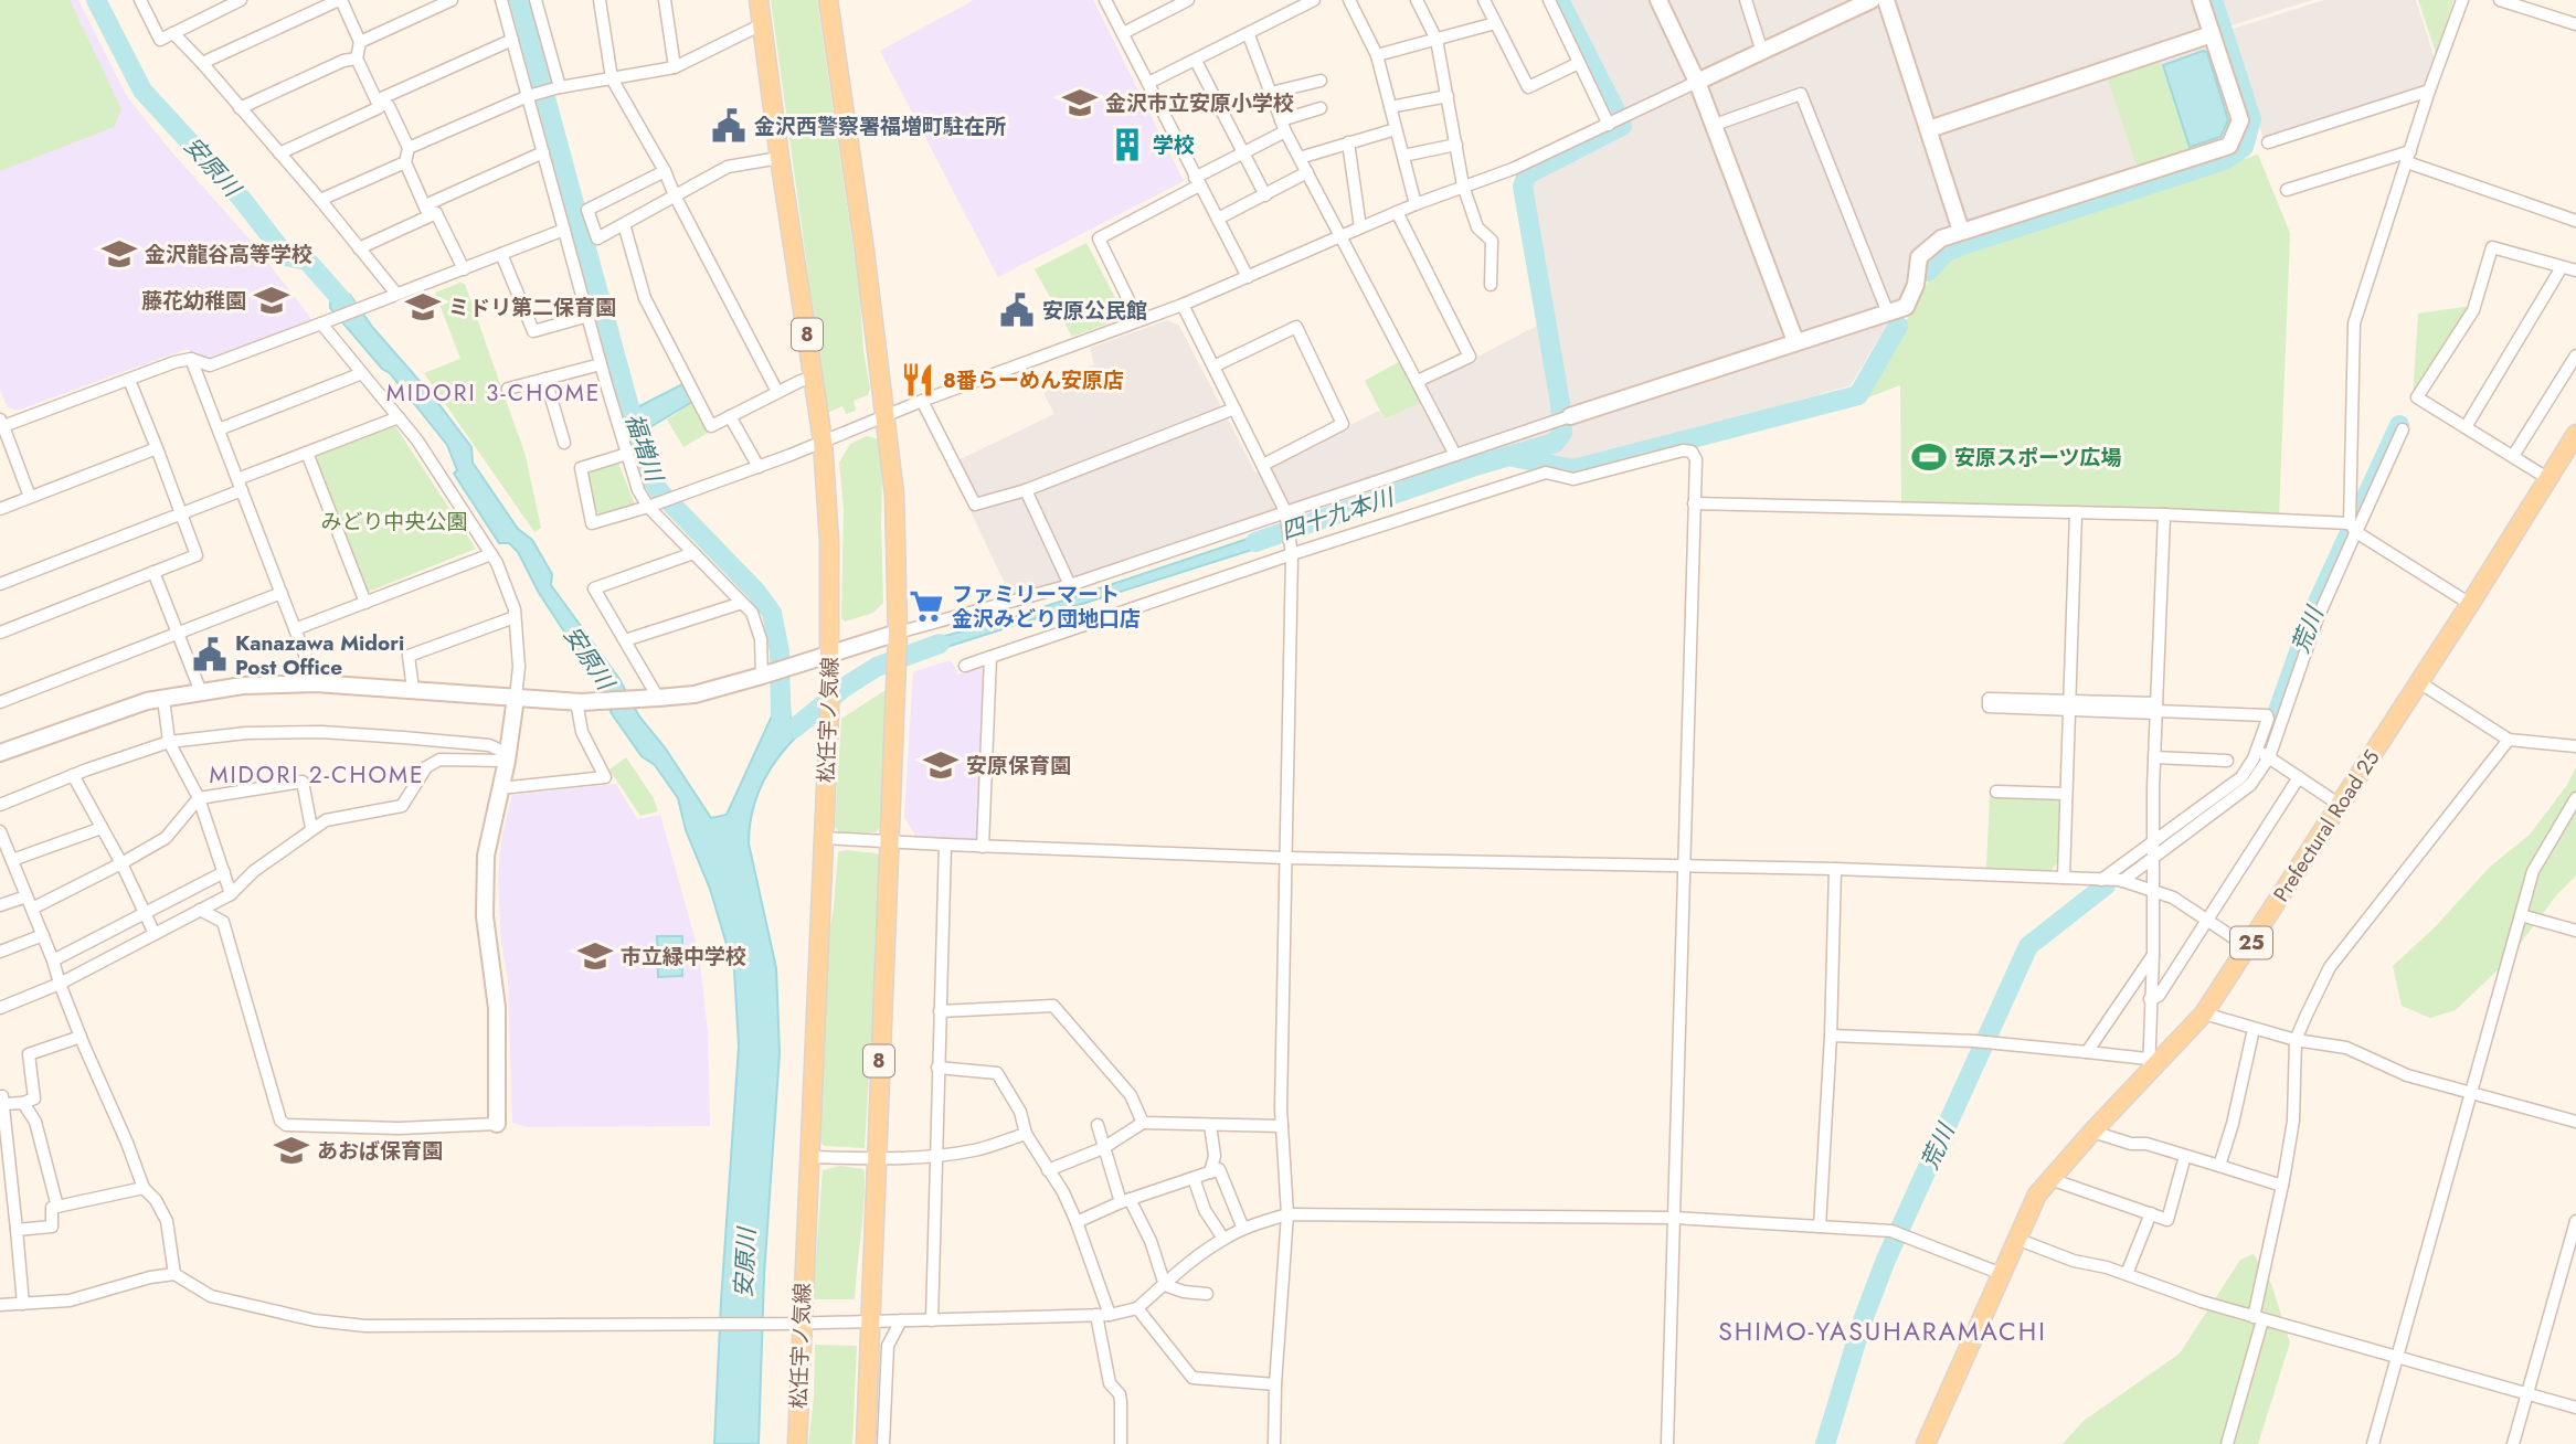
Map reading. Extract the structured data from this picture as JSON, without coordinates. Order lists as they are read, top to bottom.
{
  "streets": {
    "main road": [
      "8",
      "松任宇ノ気線",
      "Prefectural Road 25",
      "25"
    ]
  },
  "districts": ["MIDORI 3-CHOME", "MIDORI 2-CHOME", "SHIMO-YASUHARAMACHI"],
  "water": [
    "安原川",
    "福増川",
    "四十九本川",
    "荒川"
  ],
  "parks": ["みどり中央公園"],
  "places": {
    "school or university": [
      "金沢市立安原小学校",
      "金沢龍谷高等学校",
      "藤花幼稚園",
      "ミドリ第二保育園",
      "安原保育園",
      "市立緑中学校",
      "あおば保育園"
    ],
    "public building": ["金沢西警察署福増町駐在所", "安原公民館", "Kanazawa Midori Post Office"],
    "building": ["学校"],
    "restaurant": ["8番らーめん安原店"],
    "sports": ["安原スポーツ広場"],
    "supermarket": ["ファミリーマート 金沢みどり団地口店"]
  }
}
